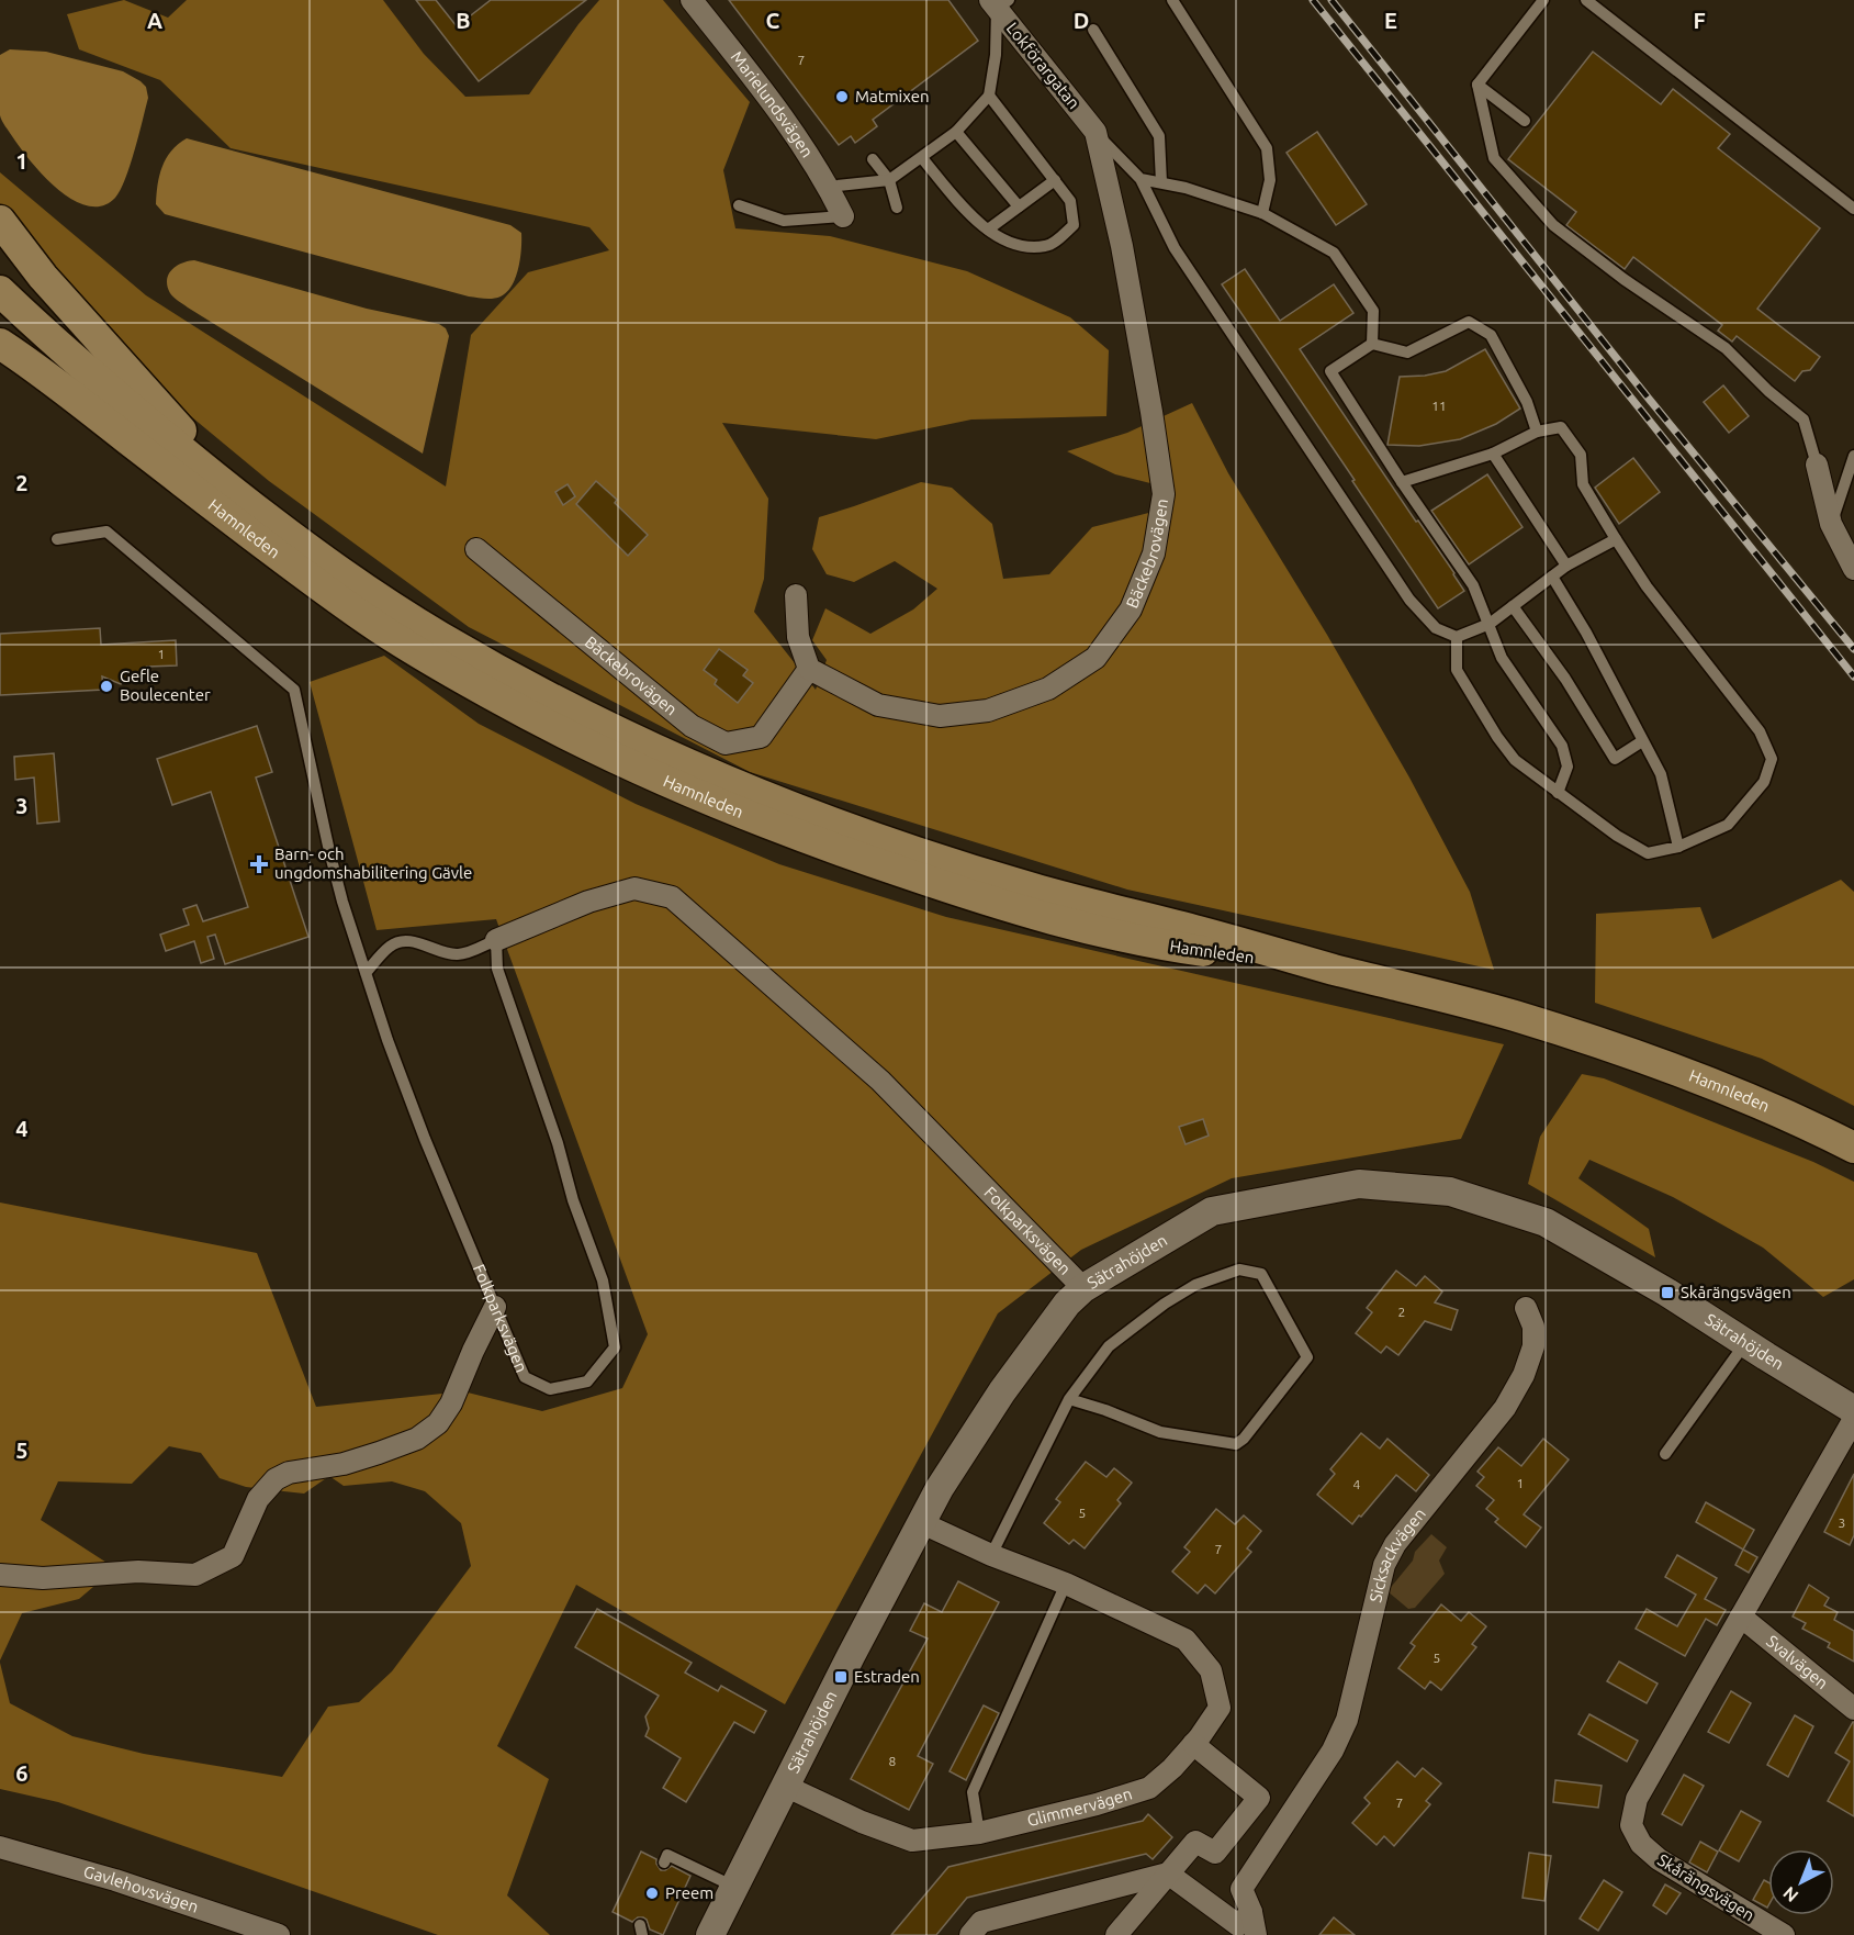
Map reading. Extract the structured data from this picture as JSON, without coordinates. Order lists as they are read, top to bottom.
{
  "streets": {
    "main road": ["Hamnleden"],
    "street": [
      "Lokförargatan",
      "Marielundsvägen",
      "Bäckebrovägen",
      "Folkparksvägen",
      "Sätrahöjden",
      "Sicksackvägen",
      "Svalvägen",
      "Glimmervägen",
      "Skårängsvägen",
      "Gavlehovsvägen"
    ]
  },
  "crossings": [
    ["Lokförargatan", "Bäckebrovägen"],
    ["Folkparksvägen", "Sätrahöjden"],
    ["Sätrahöjden", "Glimmervägen"],
    ["Svalvägen", "Skårängsvägen"]
  ],
  "places": {
    "other": ["Matmixen", "Gefle Boulecenter", "Preem"],
    "health": ["Barn- och ungdomshabilitering Gävle"],
    "transit": ["Skårängsvägen", "Estraden"]
  },
  "house_numbers": [
    "7",
    "11",
    "1",
    "2",
    "1",
    "4",
    "5",
    "3",
    "7",
    "5",
    "8",
    "7"
  ],
  "north": "bottom left",
  "grid": {
    "columns": [
      "A",
      "B",
      "C",
      "D",
      "E",
      "F"
    ],
    "rows": [
      "1",
      "2",
      "3",
      "4",
      "5",
      "6"
    ]
  }
}
